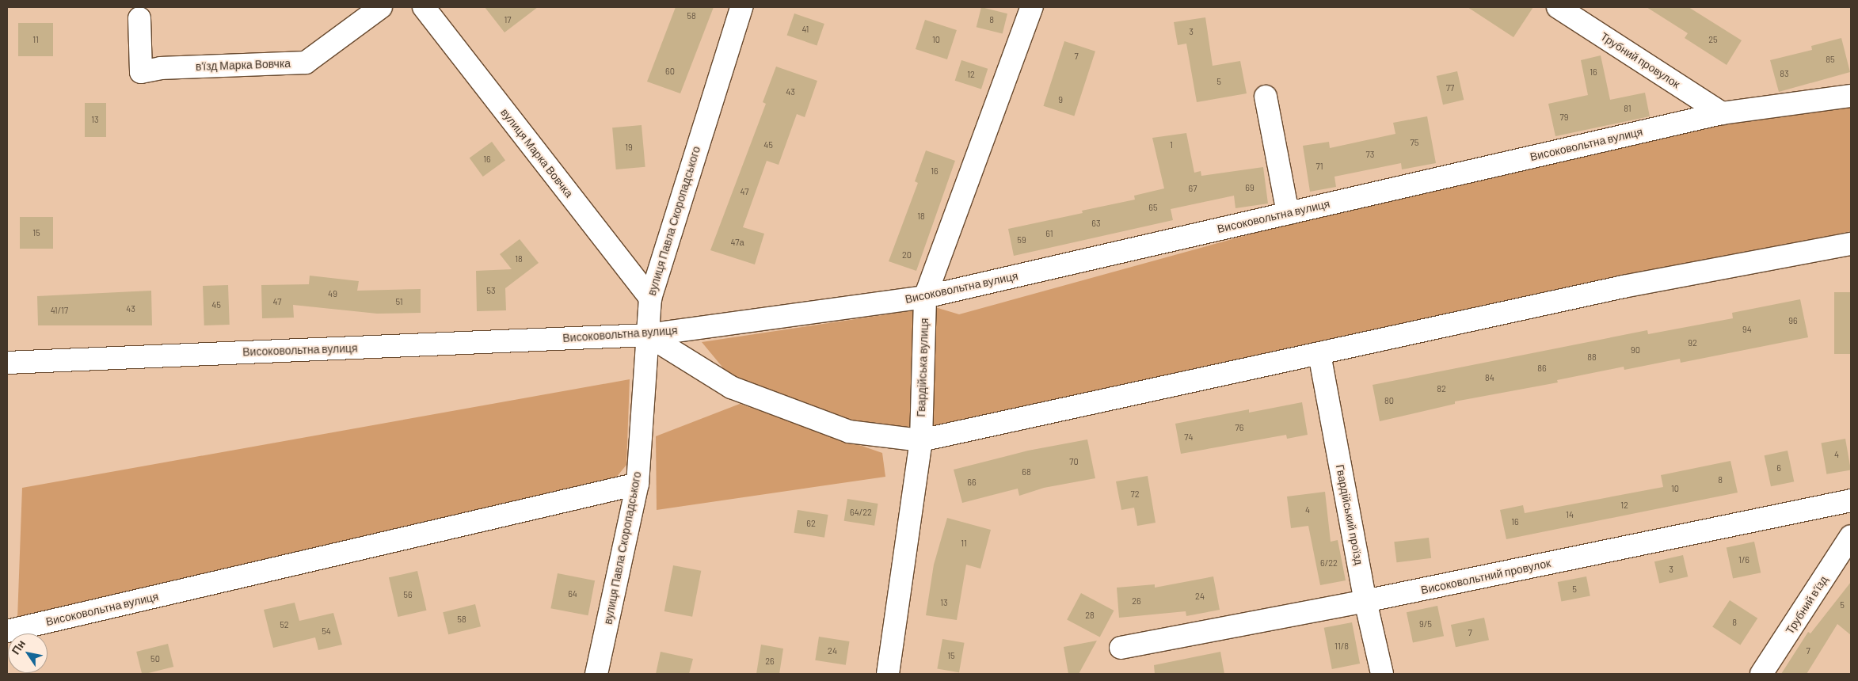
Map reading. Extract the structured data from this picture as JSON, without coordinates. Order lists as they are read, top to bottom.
{
  "streets": {
    "street": [
      "Трубний провулок",
      "в'їзд Марка Вовчка",
      "Високовольтна вулиця",
      "вулиця Марка Вовчка",
      "вулиця Павла Скоропадського",
      "Гвардійська вулиця",
      "Гвардійський проїзд",
      "Високовольтний провулок",
      "Трубний в’їзд"
    ]
  },
  "crossings": [
    ["Трубний провулок", "Високовольтна вулиця"],
    ["Високовольтна вулиця", "вулиця Павла Скоропадського"],
    ["Високовольтна вулиця", "Гвардійська вулиця"],
    ["вулиця Марка Вовчка", "вулиця Павла Скоропадського"],
    ["Гвардійський проїзд", "Високовольтний провулок"]
  ],
  "house_numbers": [
    "58",
    "17",
    "8",
    "41",
    "3",
    "11",
    "10",
    "25",
    "7",
    "85",
    "60",
    "16",
    "83",
    "12",
    "5",
    "77",
    "43",
    "9",
    "81",
    "79",
    "13",
    "75",
    "45",
    "1",
    "19",
    "73",
    "16",
    "71",
    "16",
    "69",
    "67",
    "47",
    "65",
    "18",
    "63",
    "15",
    "61",
    "59",
    "47а",
    "20",
    "18",
    "53",
    "49",
    "47",
    "51",
    "45",
    "43",
    "41/17",
    "96",
    "94",
    "92",
    "90",
    "88",
    "86",
    "84",
    "82",
    "80",
    "76",
    "74",
    "4",
    "70",
    "6",
    "68",
    "8",
    "66",
    "10",
    "72",
    "12",
    "4",
    "64/22",
    "14",
    "16",
    "62",
    "11",
    "1/6",
    "6/22",
    "3",
    "5",
    "64",
    "56",
    "24",
    "26",
    "13",
    "5",
    "28",
    "58",
    "8",
    "9/5",
    "52",
    "54",
    "7",
    "11/8",
    "24",
    "7",
    "15",
    "50",
    "26"
  ],
  "north": "top left"
}
